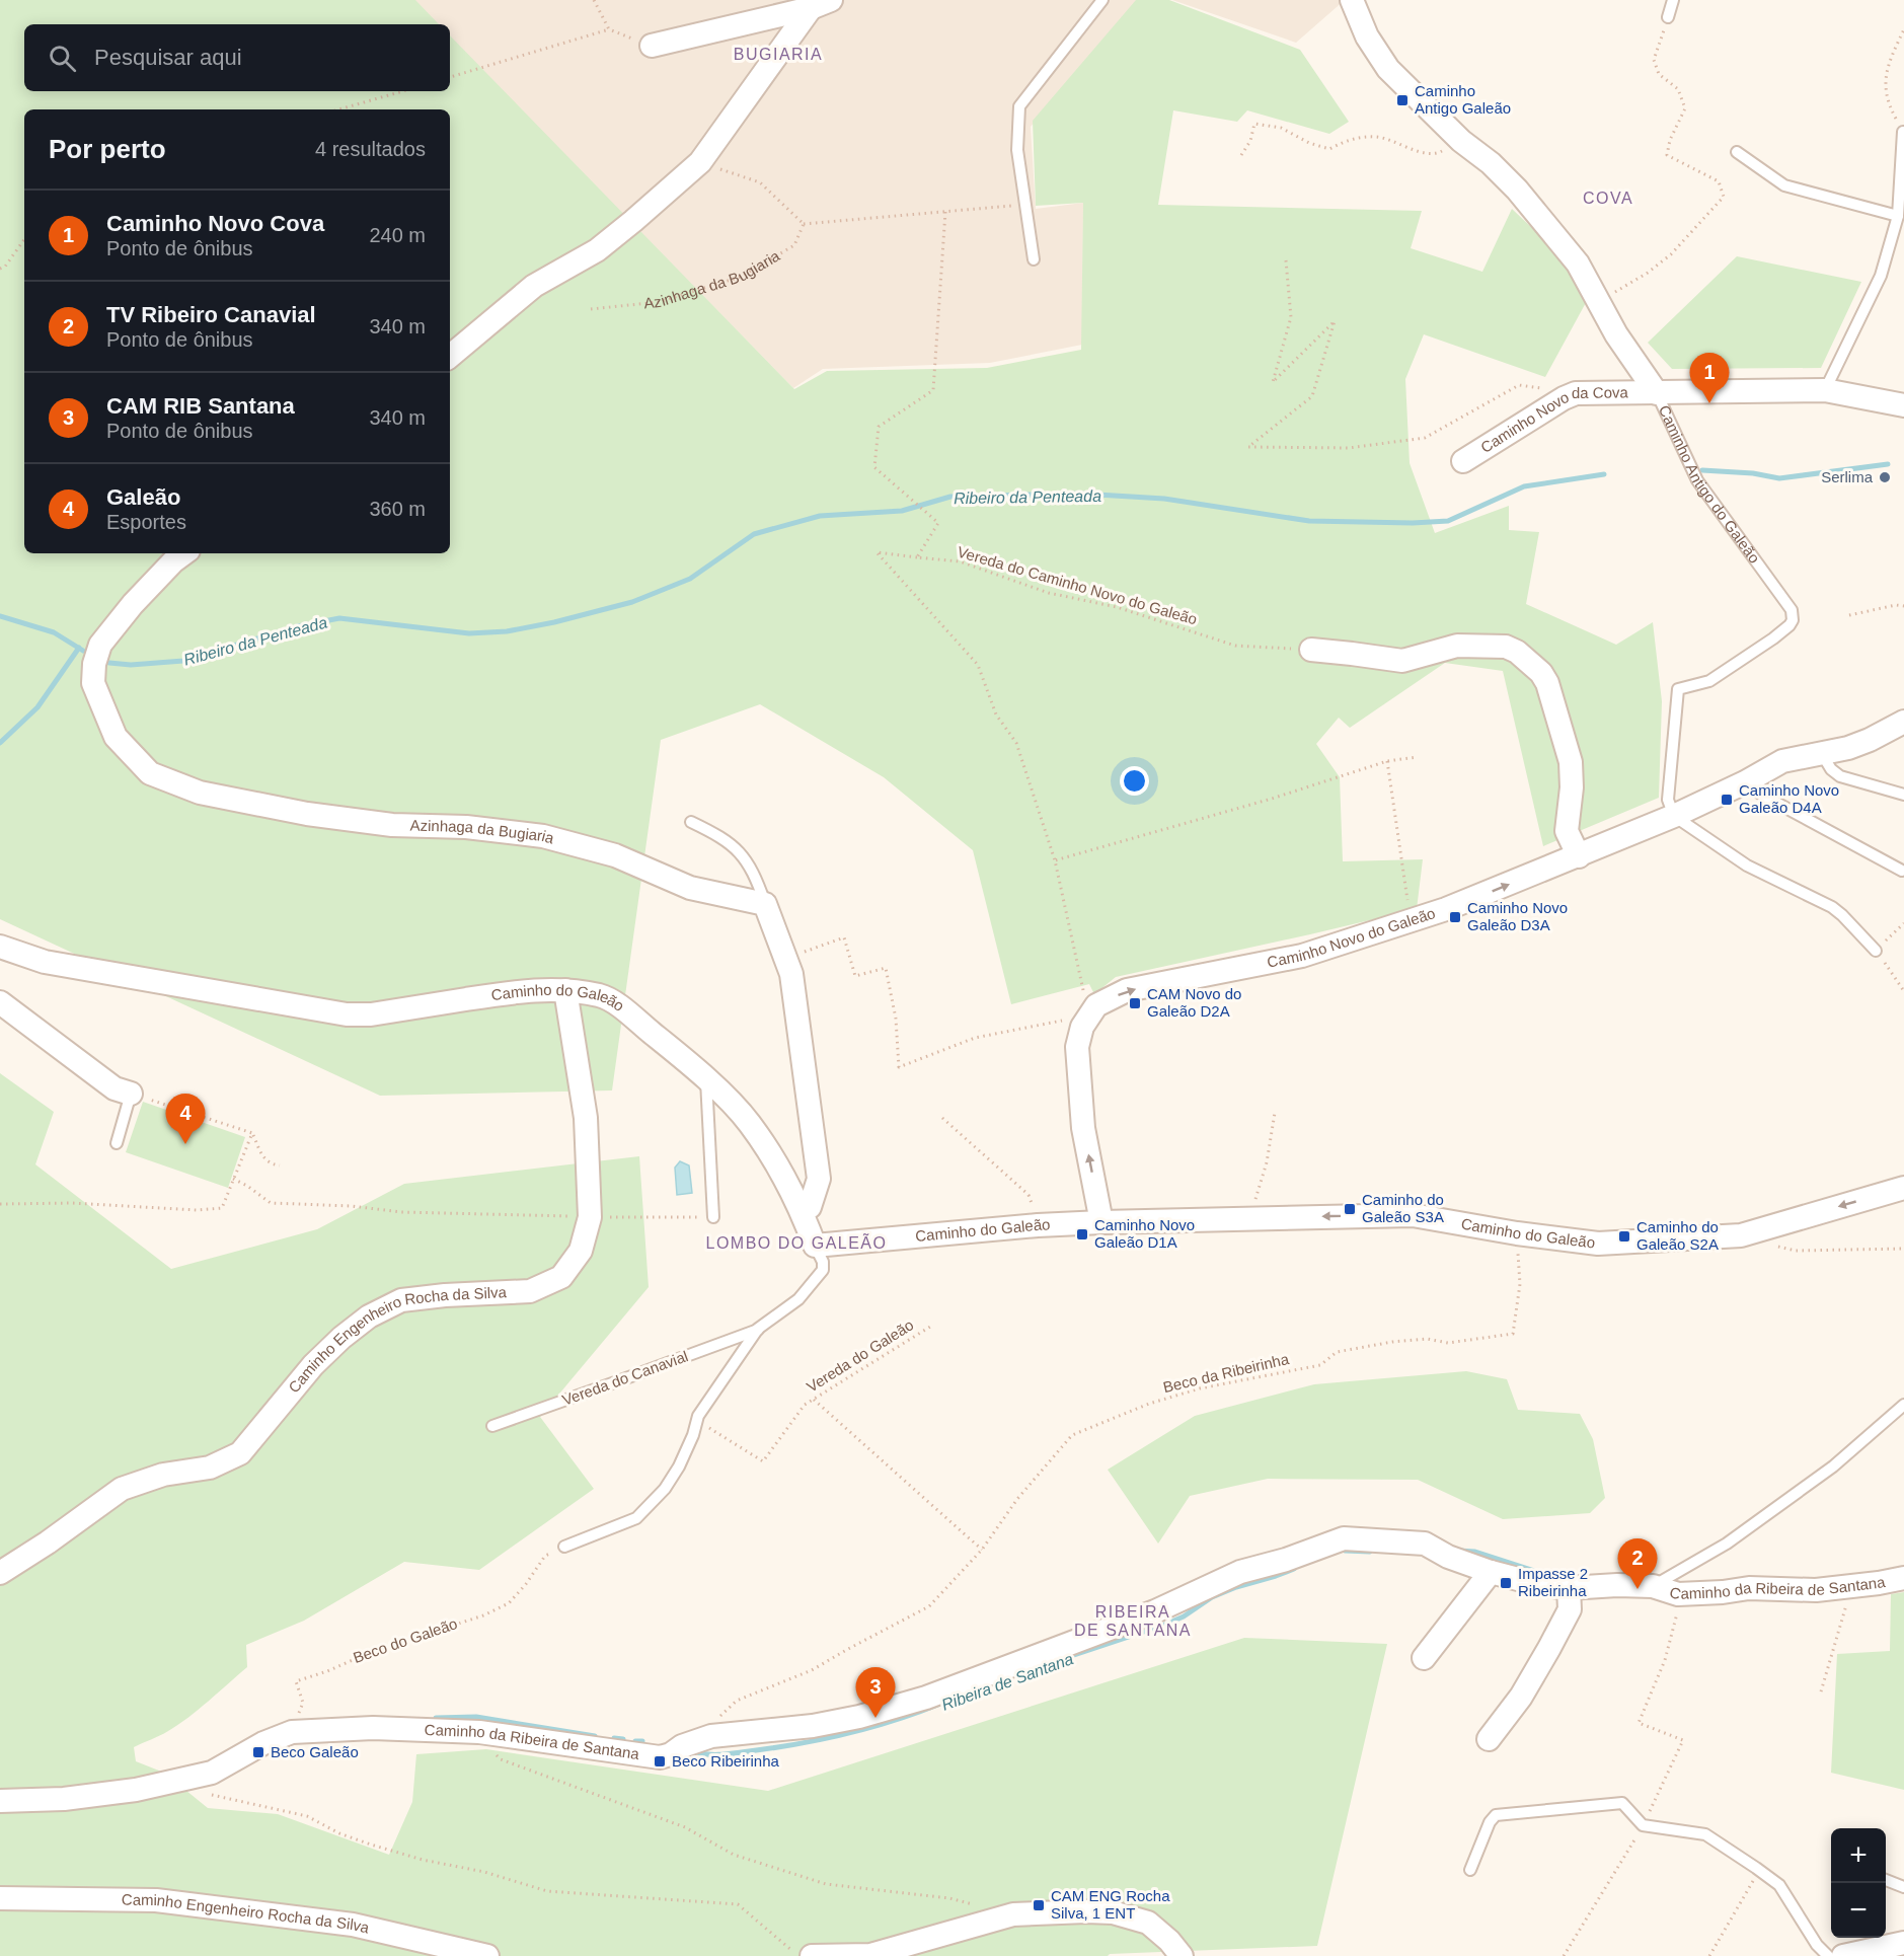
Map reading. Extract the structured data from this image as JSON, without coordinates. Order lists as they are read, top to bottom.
{
  "streets": {
    "street": [
      "Azinhaga da Bugiaria",
      "Caminho Novo da Cova",
      "Caminho Antigo do Galeão",
      "Caminho Novo do Galeão",
      "Caminho do Galeão",
      "Caminho Engenheiro Rocha da Silva",
      "Caminho da Ribeira de Santana"
    ],
    "lane": ["Vereda do Canavial"],
    "path": [
      "Vereda do Caminho Novo do Galeão",
      "Vereda do Galeão",
      "Beco da Ribeirinha",
      "Beco do Galeão"
    ]
  },
  "crossings": [
    ["Caminho Novo da Cova", "Caminho Antigo do Galeão"],
    ["Caminho Antigo do Galeão", "Caminho Novo do Galeão"],
    ["Caminho do Galeão", "Caminho Engenheiro Rocha da Silva"],
    ["Caminho do Galeão", "Beco da Ribeirinha"],
    ["Beco da Ribeirinha", "Caminho da Ribeira de Santana"],
    ["Caminho da Ribeira de Santana", "Beco do Galeão"]
  ],
  "one_way": ["Caminho Novo do Galeão"],
  "districts": [
    "BUGIARIA",
    "COVA",
    "LOMBO DO GALEÃO",
    "RIBEIRA DE SANTANA"
  ],
  "water": ["Ribeiro da Penteada", "Ribeira de Santana"],
  "places": {
    "transit": [
      "Caminho Antigo Galeão",
      "Caminho Novo Galeão D4A",
      "Caminho Novo Galeão D3A",
      "CAM Novo do Galeão D2A",
      "Caminho do Galeão S3A",
      "Caminho Novo Galeão D1A",
      "Caminho do Galeão S2A",
      "Impasse 2 Ribeirinha",
      "Beco Galeão",
      "Beco Ribeirinha",
      "CAM ENG Rocha Silva, 1 ENT"
    ],
    "other": ["Serlima"]
  },
  "page": {
    "search": "Pesquisar aqui",
    "heading": ["Por perto", "4 resultados"],
    "list": [
      {
        "mark": "1",
        "name": "Caminho Novo Cova",
        "note": "Ponto de ônibus",
        "value": "240 m"
      },
      {
        "mark": "2",
        "name": "TV Ribeiro Canavial",
        "note": "Ponto de ônibus",
        "value": "340 m"
      },
      {
        "mark": "3",
        "name": "CAM RIB Santana",
        "note": "Ponto de ônibus",
        "value": "340 m"
      },
      {
        "mark": "4",
        "name": "Galeão",
        "note": "Esportes",
        "value": "360 m"
      }
    ],
    "pins": [
      "1",
      "4",
      "2",
      "3"
    ],
    "map_buttons": ["+", "−"]
  }
}
